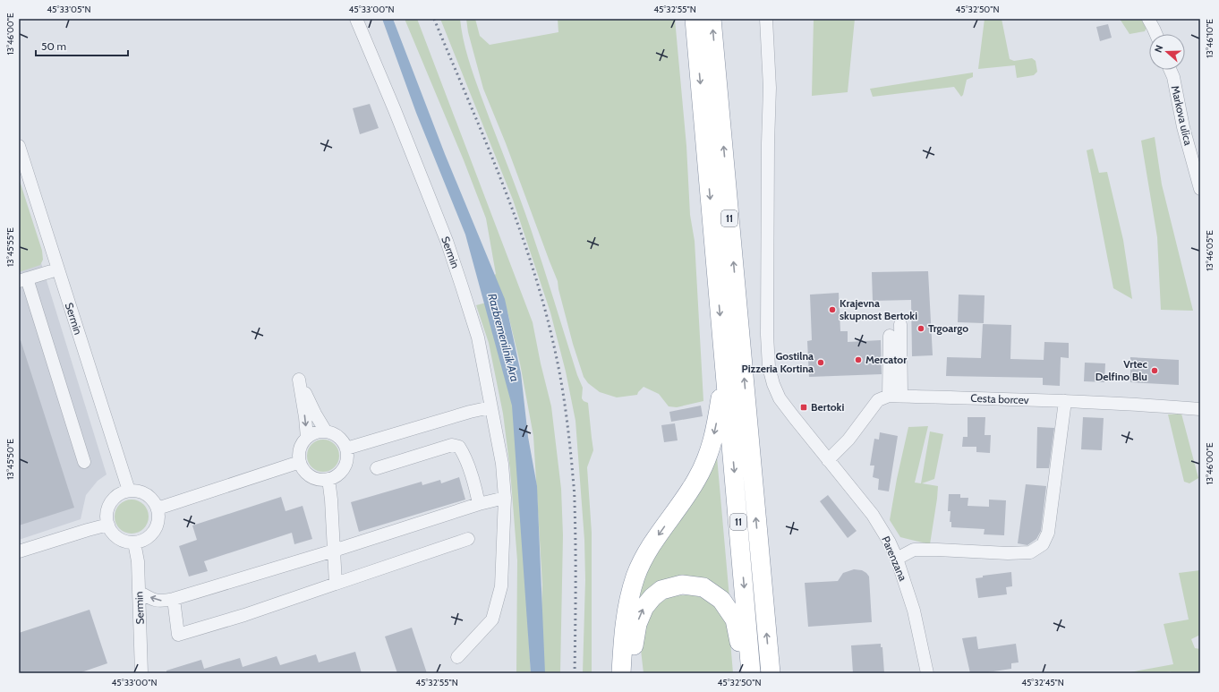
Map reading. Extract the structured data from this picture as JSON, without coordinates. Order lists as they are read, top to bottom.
{
  "streets": {
    "highway": ["11"],
    "street": [
      "Markova ulica",
      "Sermin",
      "Cesta borcev",
      "Parenzana"
    ]
  },
  "water": ["Razbremenilnik Ara"],
  "places": {
    "other": [
      "Krajevna skupnost Bertoki",
      "Trgoargo",
      "Mercator",
      "Gostilna Pizzeria Kortina",
      "Vrtec Delfino Blu"
    ],
    "transit": ["Bertoki"]
  },
  "scale_bar": "50 m",
  "north": "left",
  "coordinates": [
    "45°33'05\"N",
    "45°33'00\"N",
    "45°32'55\"N",
    "45°32'50\"N",
    "13°46'00\"E",
    "13°46'10\"E",
    "13°45'55\"E",
    "13°46'05\"E",
    "13°45'50\"E",
    "45°32'45\"N"
  ]
}
